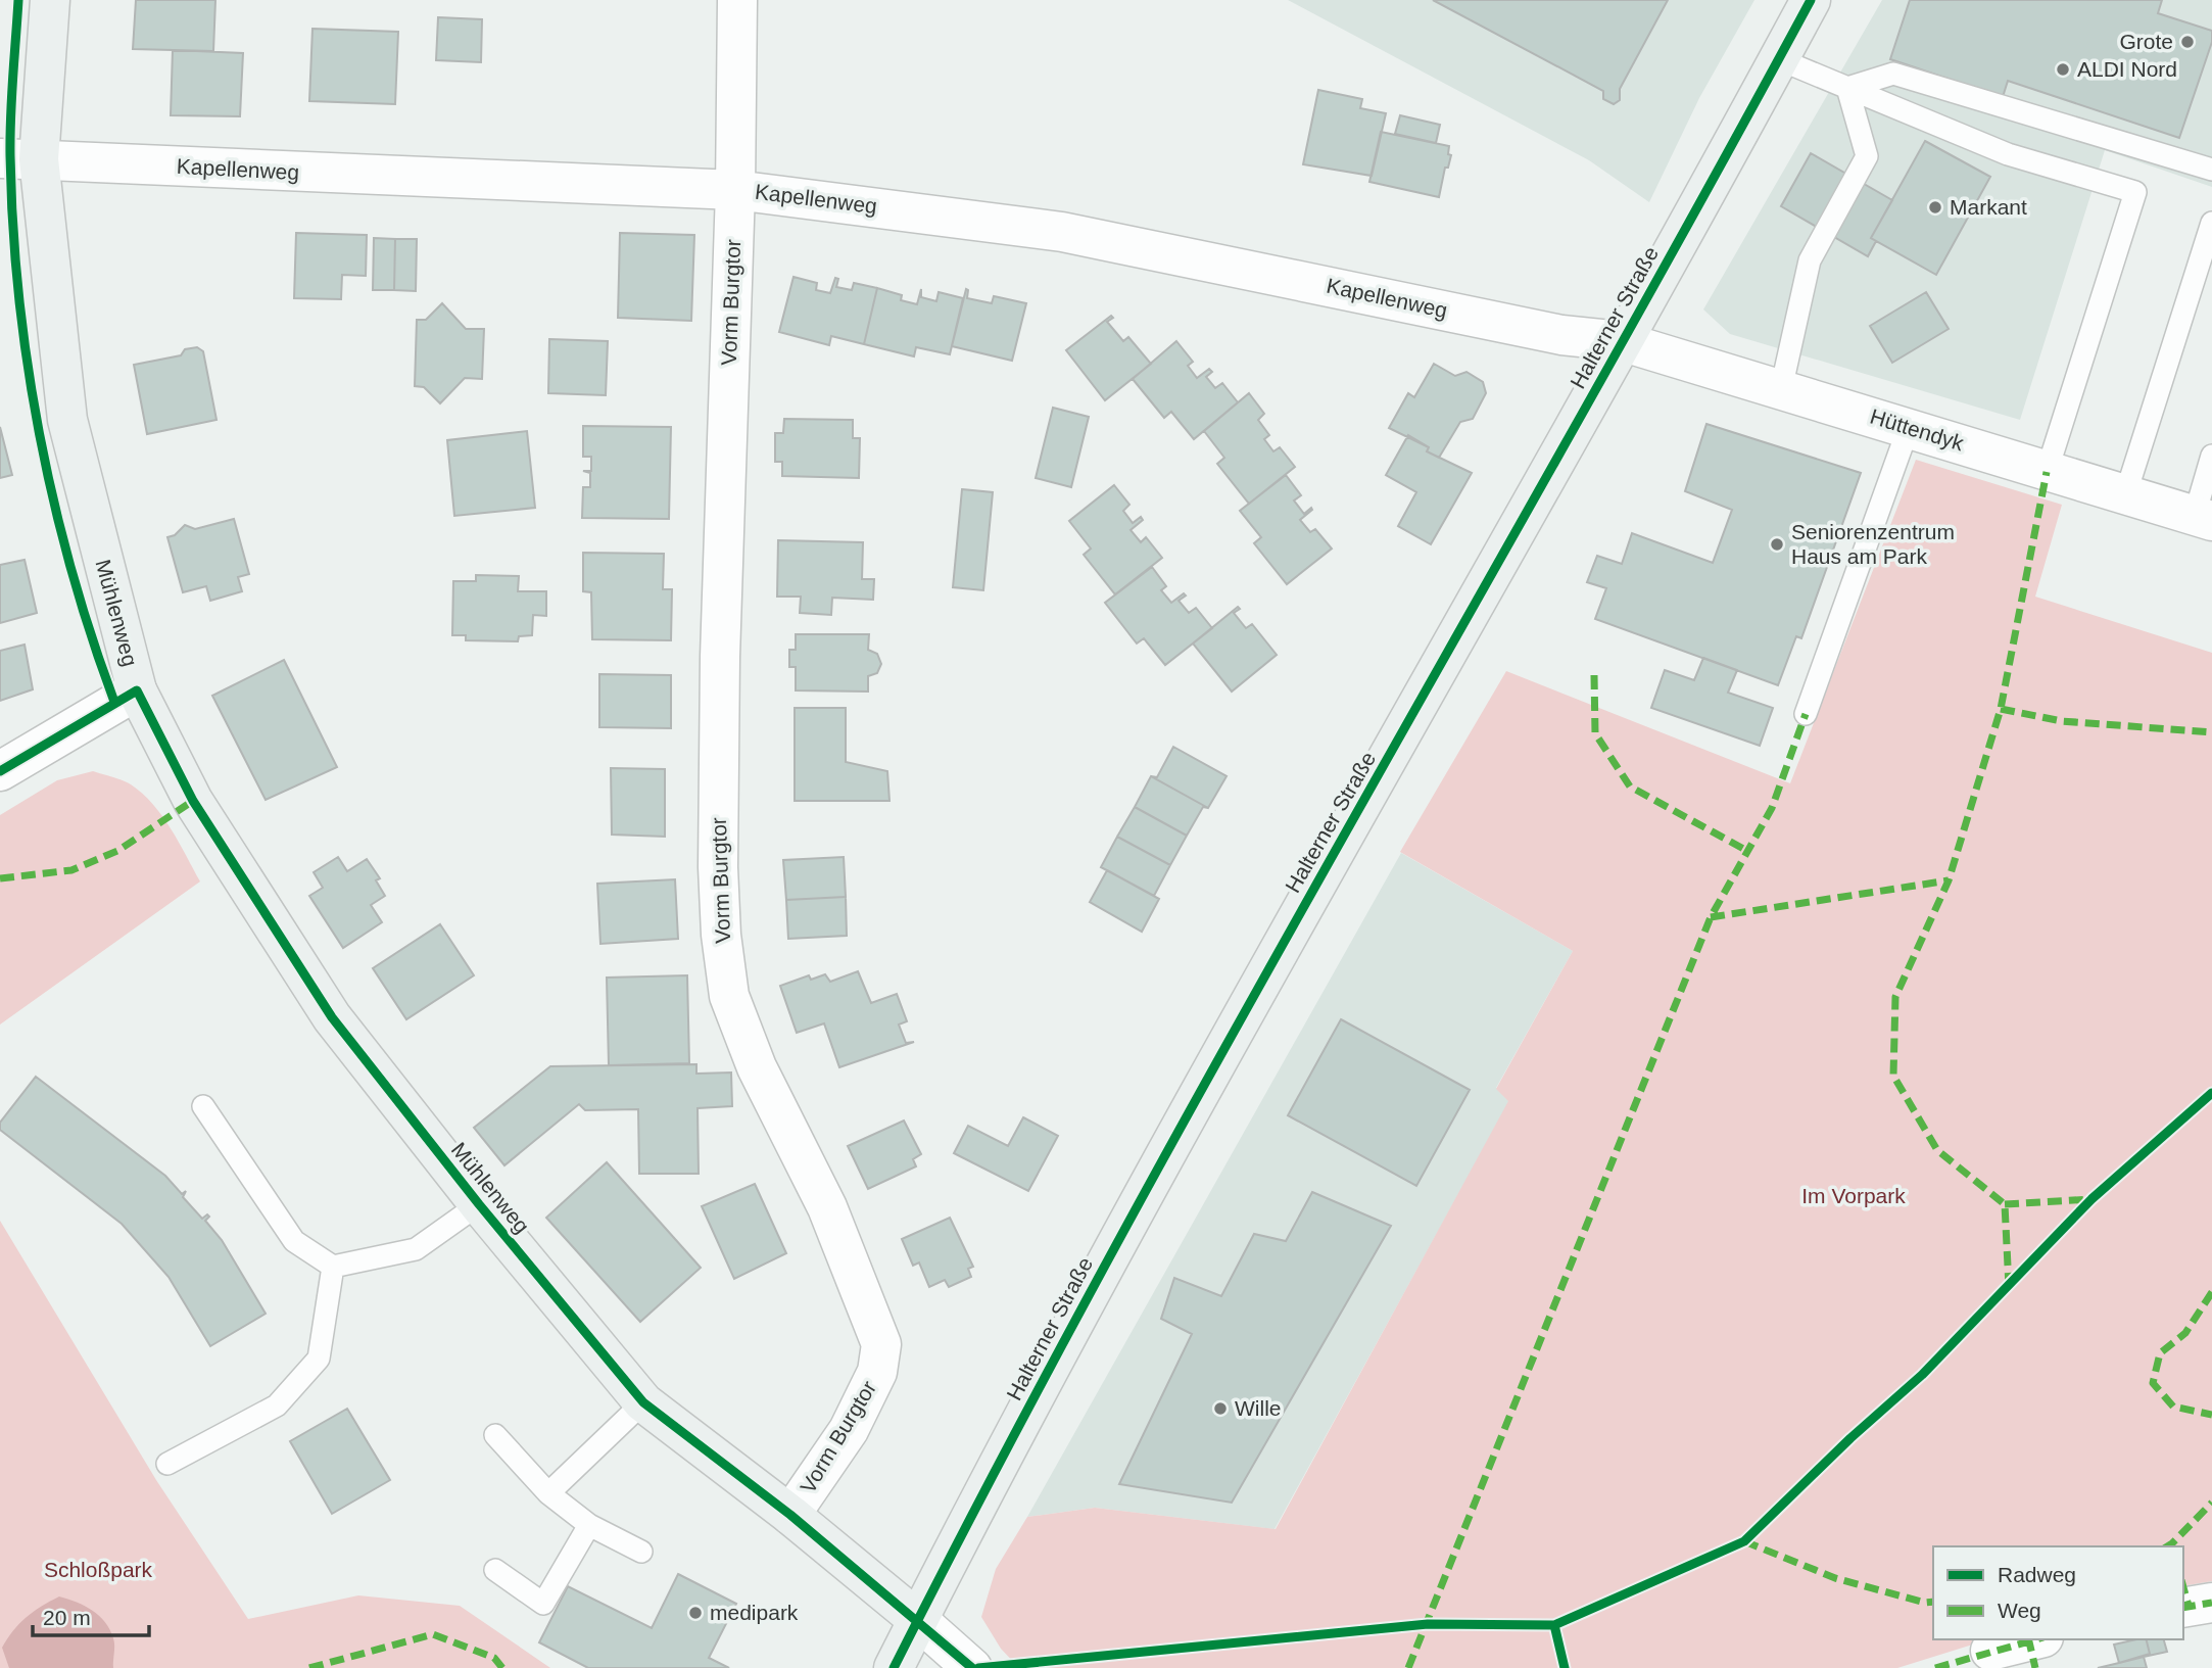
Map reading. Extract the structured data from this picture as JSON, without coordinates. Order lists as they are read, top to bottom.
{
  "streets": {
    "street": [
      "Kapellenweg",
      "Vorm Burgtor",
      "Halterner Straße",
      "Hüttendyk",
      "Mühlenweg"
    ]
  },
  "crossings": [
    ["Kapellenweg", "Vorm Burgtor"],
    ["Kapellenweg", "Halterner Straße"],
    ["Kapellenweg", "Hüttendyk"],
    ["Kapellenweg", "Mühlenweg"],
    ["Vorm Burgtor", "Mühlenweg"],
    ["Halterner Straße", "Hüttendyk"],
    ["Halterner Straße", "Mühlenweg"]
  ],
  "parks": ["Im Vorpark", "Schloßpark"],
  "places": [
    "Grote",
    "ALDI Nord",
    "Markant",
    "Seniorenzentrum Haus am Park",
    "Wille",
    "medipark"
  ],
  "legend": ["Radweg", "Weg"],
  "scale_bar": "20 m"
}
